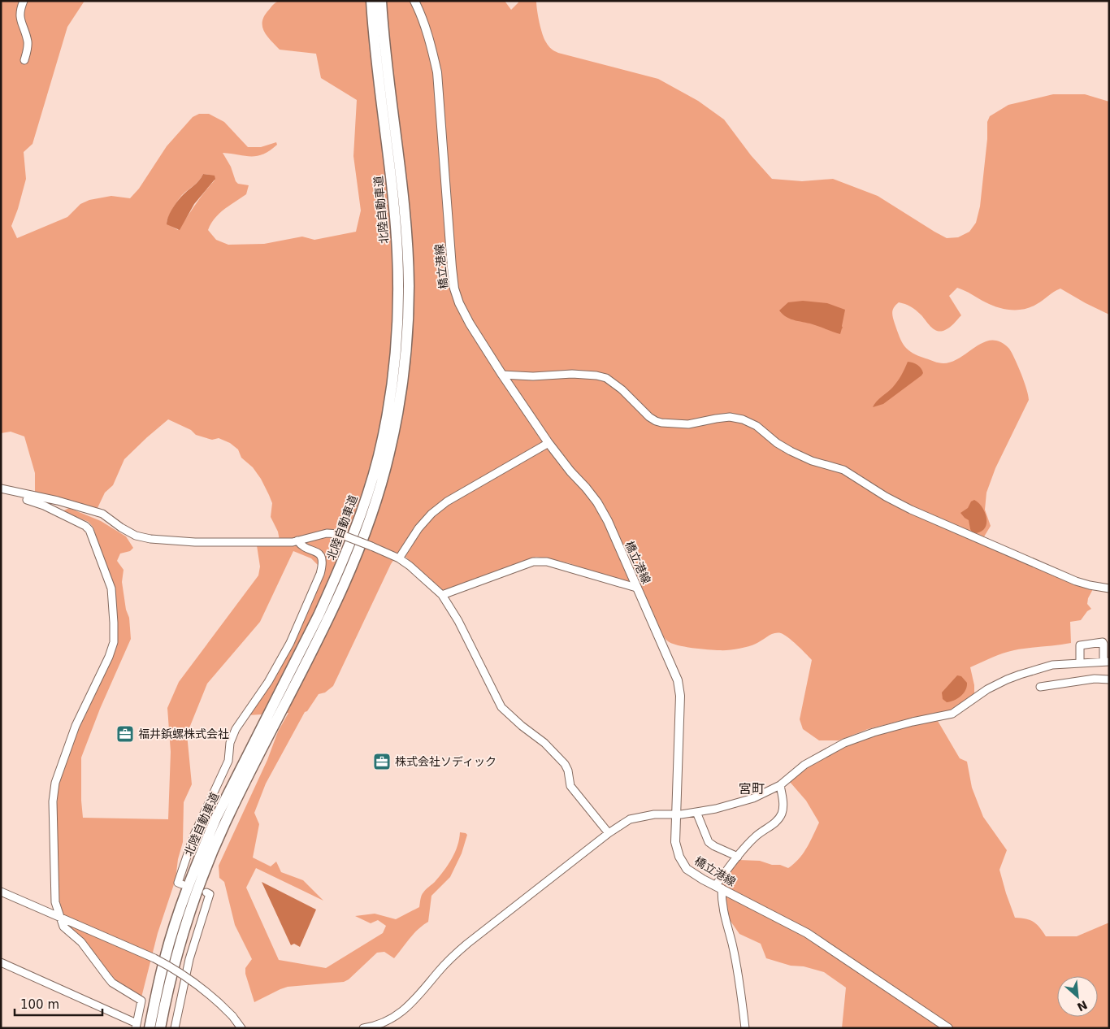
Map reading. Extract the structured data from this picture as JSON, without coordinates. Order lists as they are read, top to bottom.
{
  "streets": {
    "highway": ["北陸自動車道"],
    "main road": ["橋立港線"]
  },
  "districts": ["宮町"],
  "places": {
    "office": ["福井鋲螺株式会社", "株式会社ソディック"]
  },
  "scale_bar": "100 m",
  "north": "bottom right"
}
